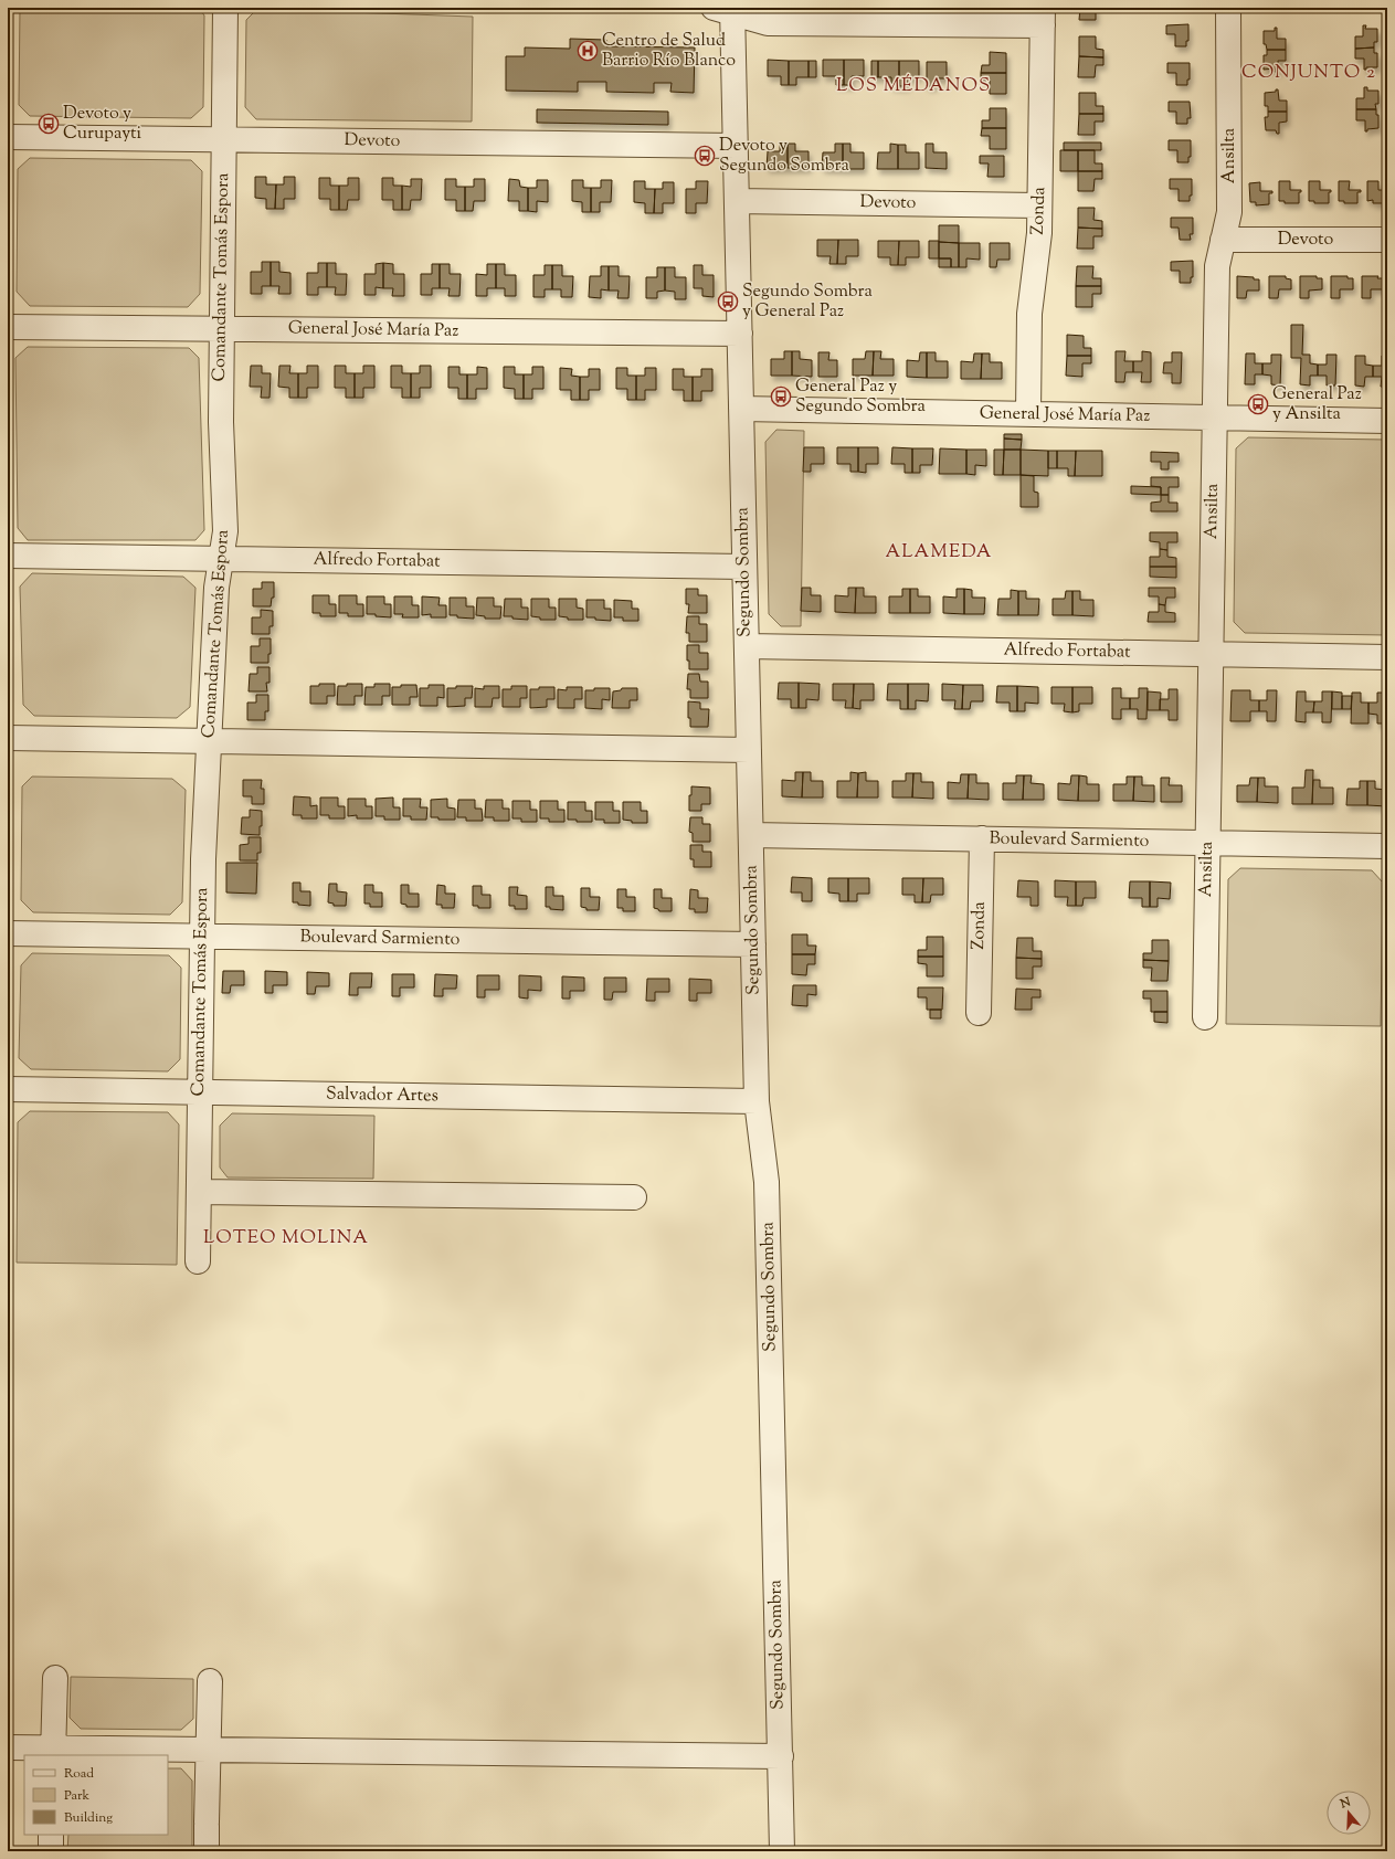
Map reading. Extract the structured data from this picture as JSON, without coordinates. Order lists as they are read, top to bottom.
{
  "streets": {
    "street": [
      "Devoto",
      "Ansilta",
      "Zonda",
      "Comandante Tomás Espora",
      "General José María Paz",
      "Alfredo Fortabat",
      "Segundo Sombra",
      "Boulevard Sarmiento",
      "Salvador Artes"
    ]
  },
  "crossings": [
    ["Devoto", "Ansilta"],
    ["Devoto", "Zonda"],
    ["Devoto", "Comandante Tomás Espora"],
    ["Devoto", "Segundo Sombra"],
    ["Ansilta", "General José María Paz"],
    ["Ansilta", "Alfredo Fortabat"],
    ["Ansilta", "Boulevard Sarmiento"],
    ["Zonda", "General José María Paz"],
    ["Zonda", "Boulevard Sarmiento"],
    ["Comandante Tomás Espora", "General José María Paz"],
    ["Comandante Tomás Espora", "Alfredo Fortabat"],
    ["Comandante Tomás Espora", "Boulevard Sarmiento"],
    ["Comandante Tomás Espora", "Salvador Artes"],
    ["General José María Paz", "Segundo Sombra"],
    ["Alfredo Fortabat", "Segundo Sombra"],
    ["Segundo Sombra", "Boulevard Sarmiento"],
    ["Segundo Sombra", "Salvador Artes"]
  ],
  "districts": [
    "CONJUNTO 2",
    "LOS MÉDANOS",
    "ALAMEDA",
    "LOTEO MOLINA"
  ],
  "places": {
    "hospital": ["Centro de Salud Barrio Río Blanco"],
    "bus stop": [
      "Devoto y Curupayti",
      "Devoto y Segundo Sombra",
      "Segundo Sombra y General Paz",
      "General Paz y Segundo Sombra",
      "General Paz y Ansilta"
    ]
  },
  "legend": ["Road", "Park", "Building"],
  "north": "top"
}
